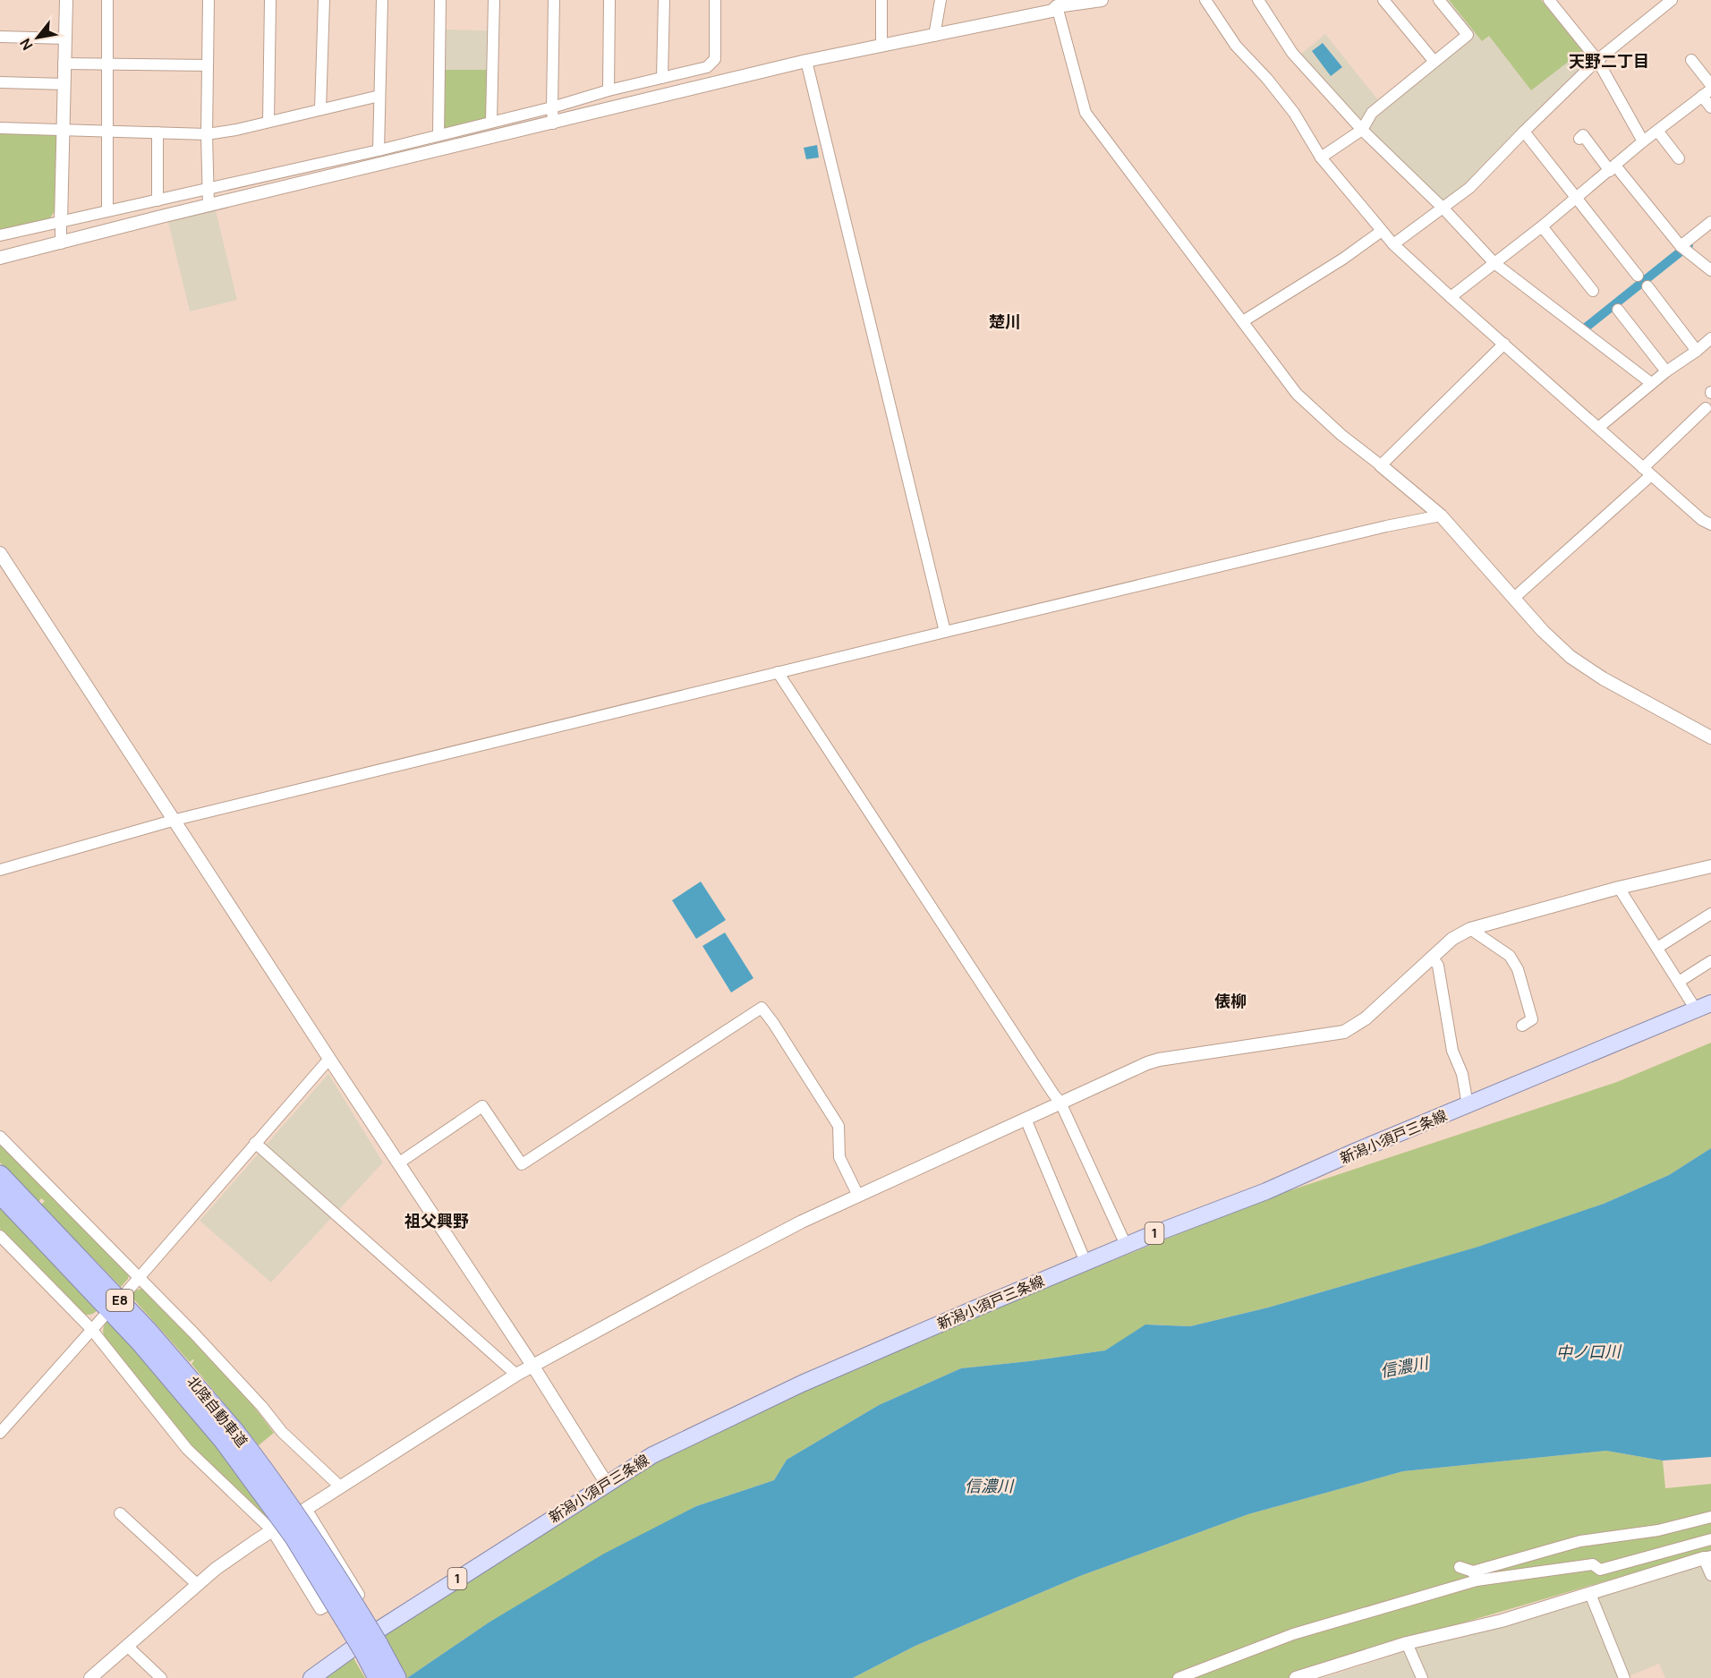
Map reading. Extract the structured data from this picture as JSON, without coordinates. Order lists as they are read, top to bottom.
{
  "streets": {
    "highway": ["E8", "北陸自動車道"],
    "main road": ["新潟小須戸三条線", "1"]
  },
  "districts": [
    "天野二丁目",
    "楚川",
    "俵柳",
    "祖父興野"
  ],
  "water": ["中ノ口川", "信濃川"],
  "north": "bottom left"
}
